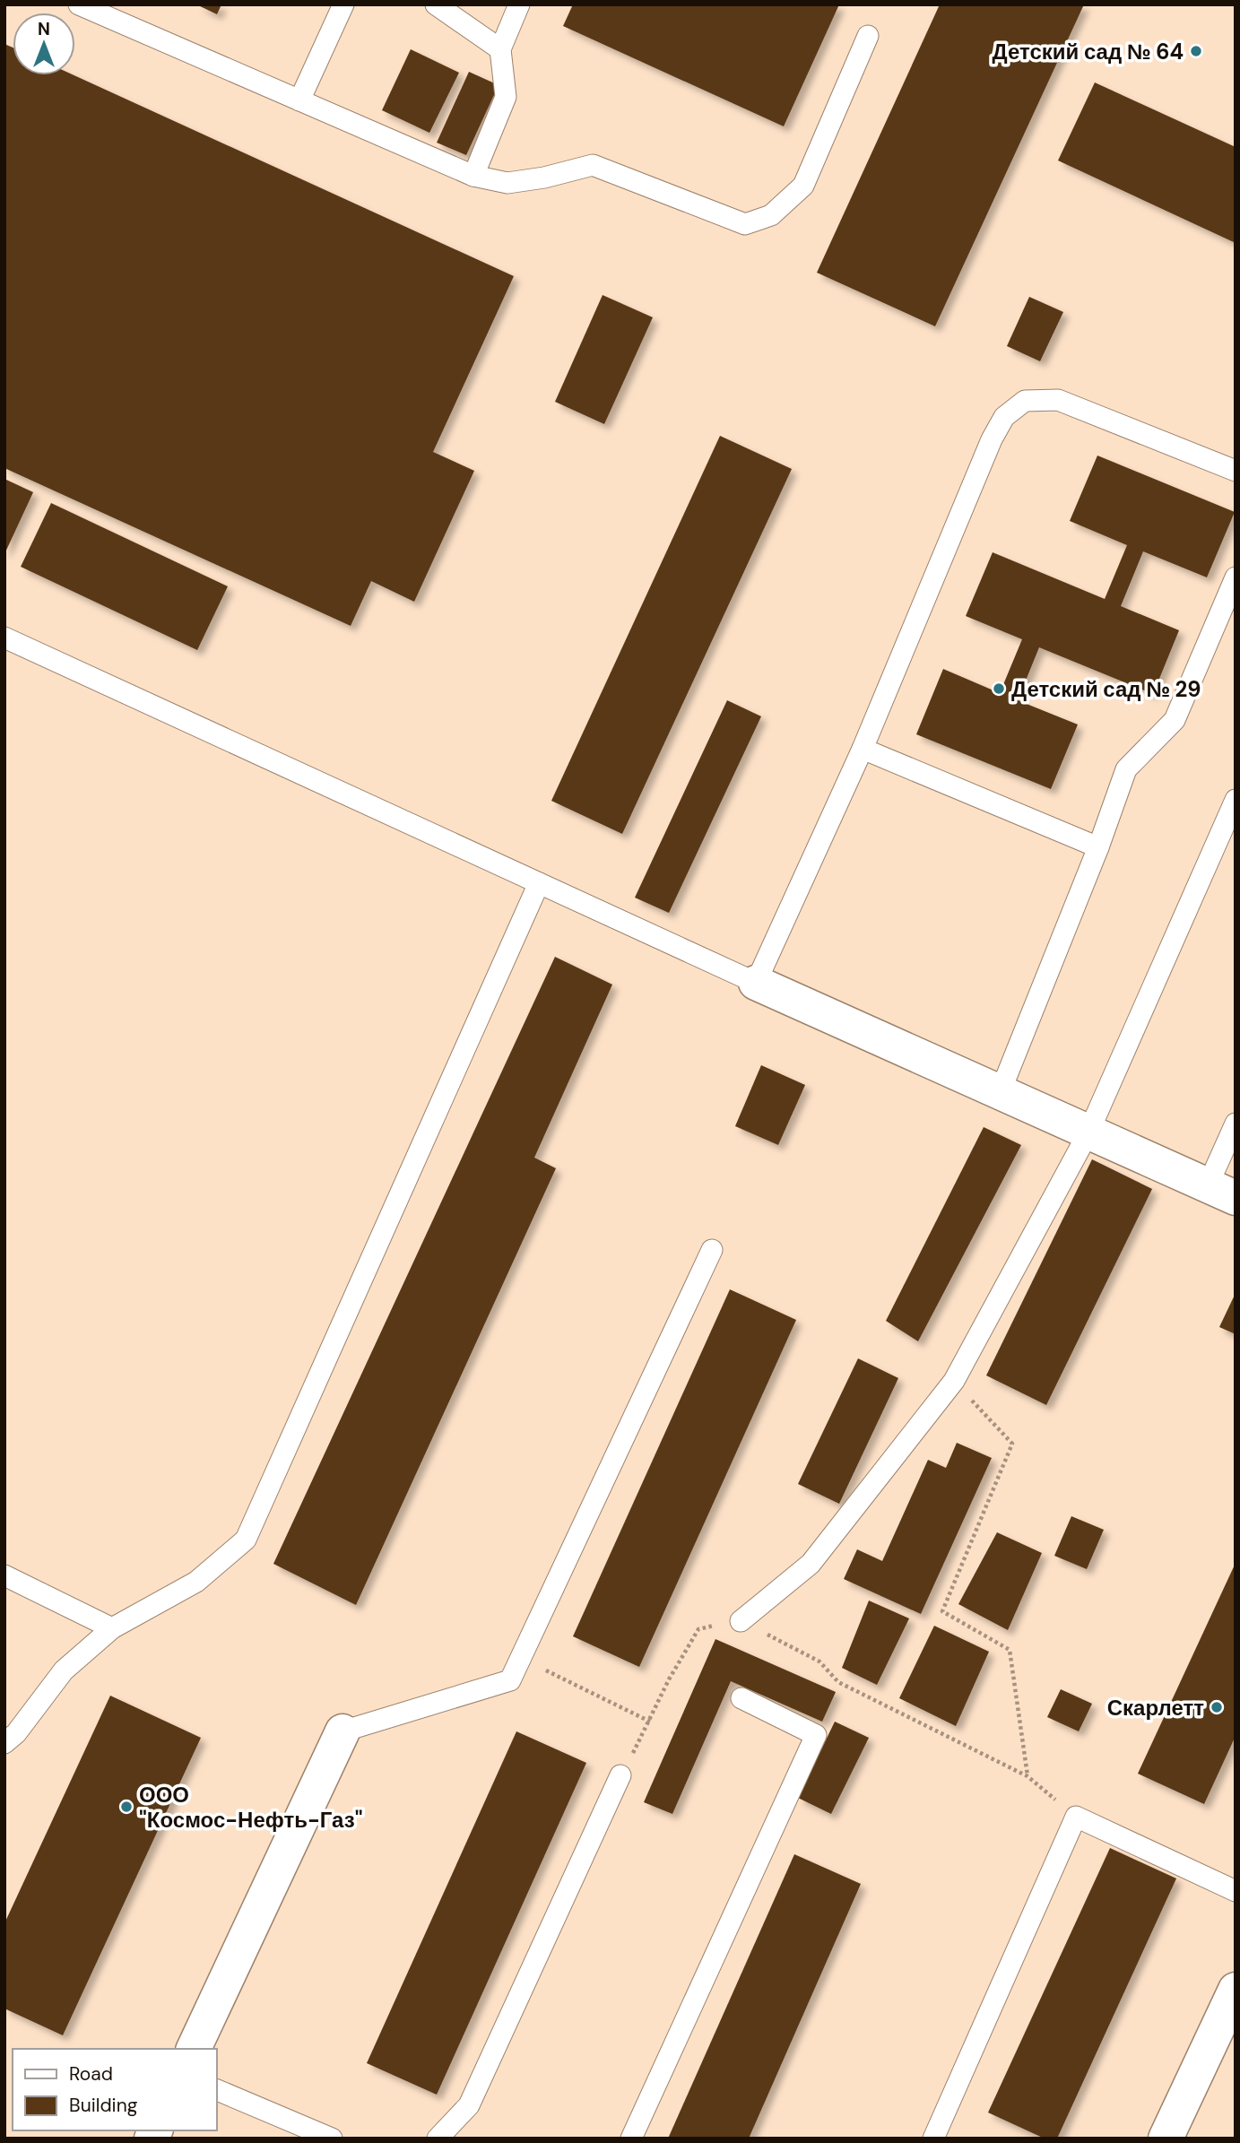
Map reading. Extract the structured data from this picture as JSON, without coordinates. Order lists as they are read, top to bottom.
{
  "places": [
    "Детский сад № 64",
    "Детский сад № 29",
    "Скарлетт",
    "ООО \"Космос-Нефть-Газ\""
  ],
  "legend": ["Road", "Building"],
  "north": "top"
}
